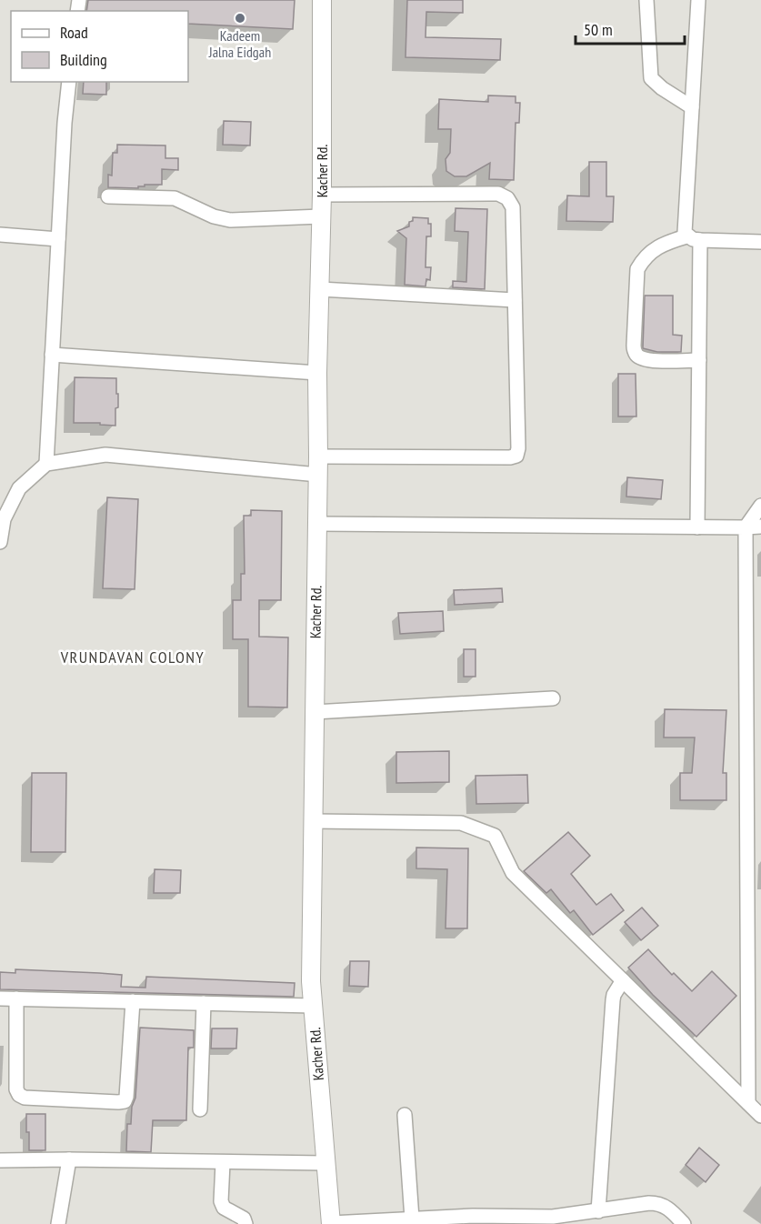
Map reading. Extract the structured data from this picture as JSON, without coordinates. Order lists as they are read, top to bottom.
{
  "streets": {
    "main road": ["Kacher Rd."]
  },
  "districts": ["VRUNDAVAN COLONY"],
  "places": ["Kadeem Jalna Eidgah"],
  "legend": ["Road", "Building"],
  "scale_bar": "50 m"
}
